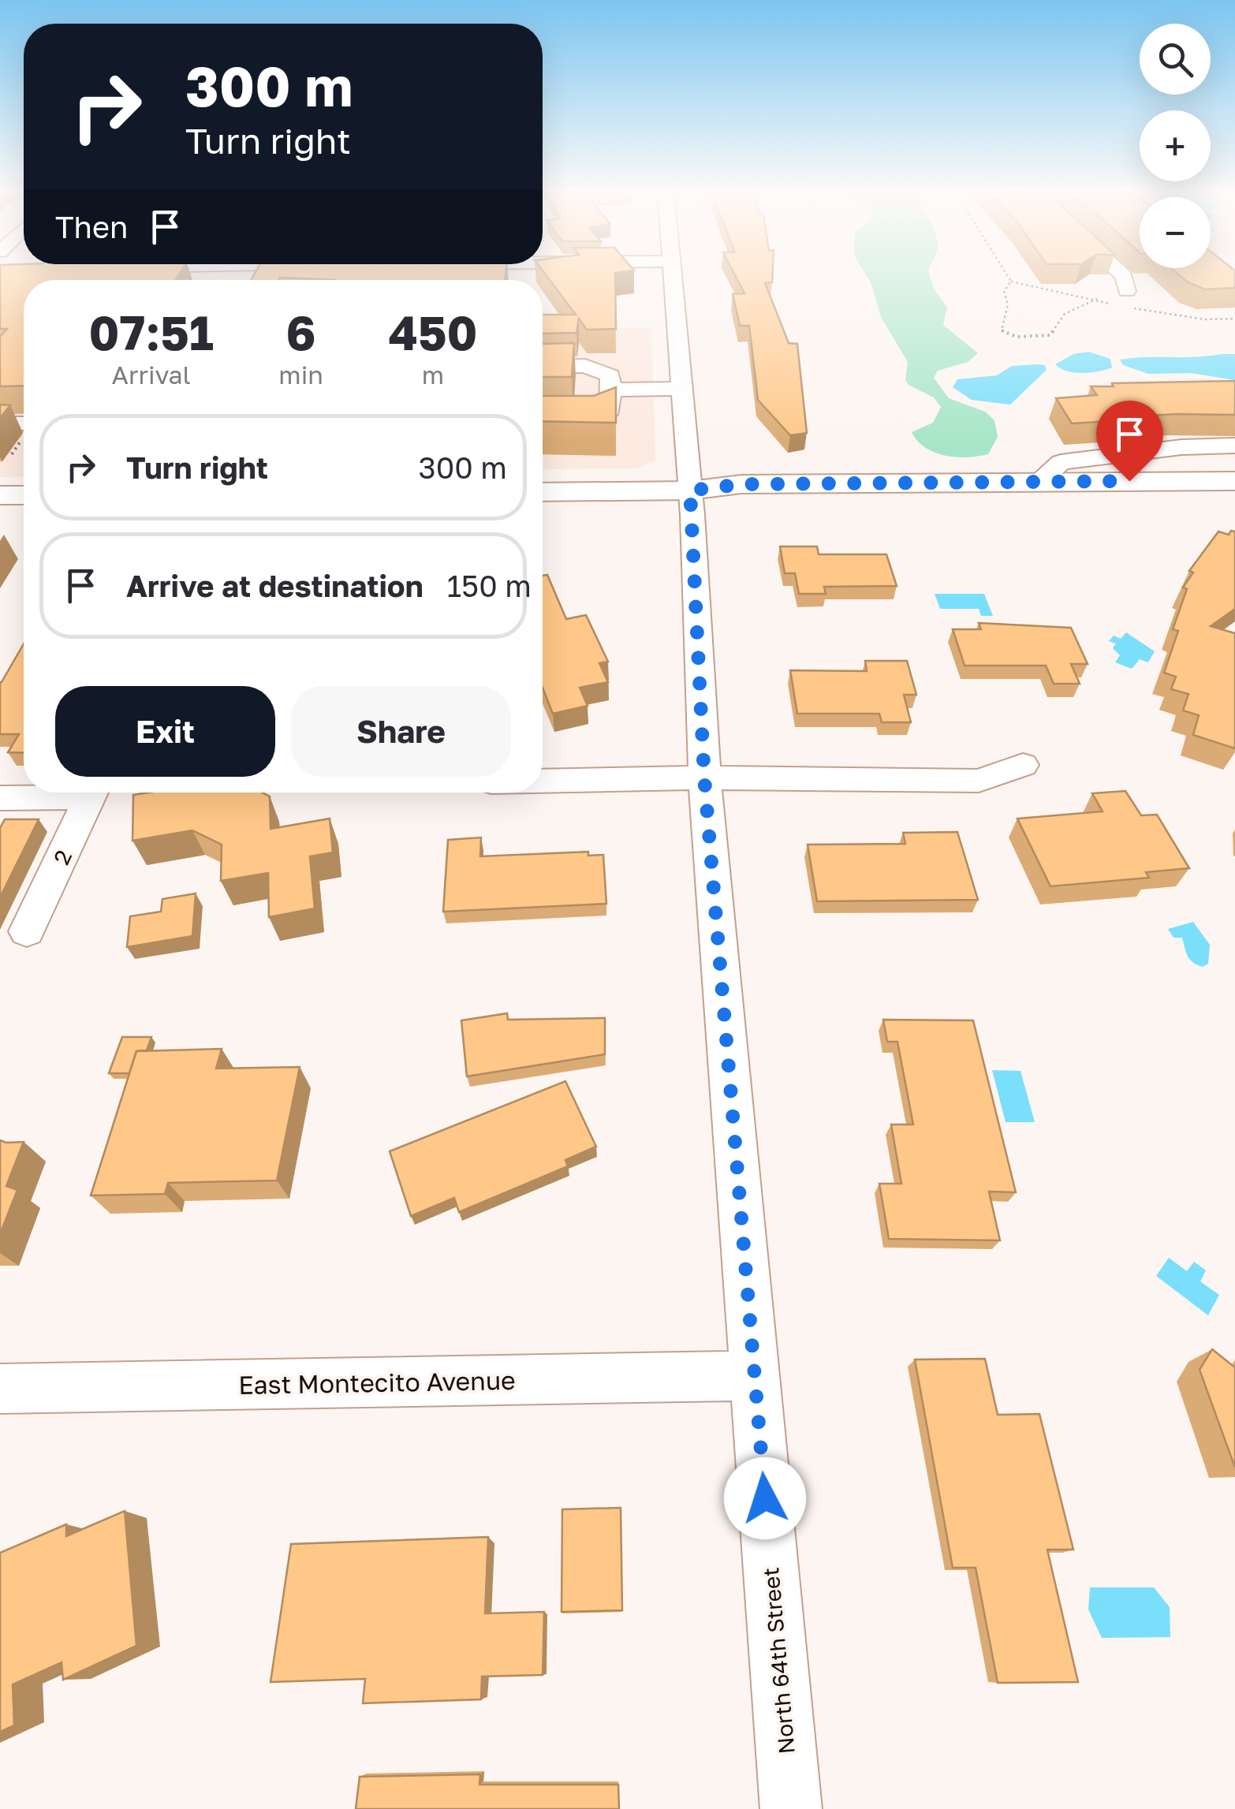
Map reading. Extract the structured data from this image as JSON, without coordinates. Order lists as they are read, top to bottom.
{
  "streets": {
    "street": ["2", "East Montecito Avenue", "North 64th Street"]
  },
  "crossings": [
    ["East Montecito Avenue", "North 64th Street"]
  ],
  "page": {
    "map_buttons": ["+", "−"],
    "turn": ["300 m", "Turn right"],
    "then": "Then",
    "eta": [
      "07:51",
      "Arrival",
      "6",
      "min",
      "450",
      "m"
    ],
    "list": [
      {
        "name": "Turn right",
        "value": "300 m"
      },
      {
        "name": "Arrive at destination",
        "value": "150 m"
      }
    ],
    "buttons": ["Exit", "Share"]
  }
}
